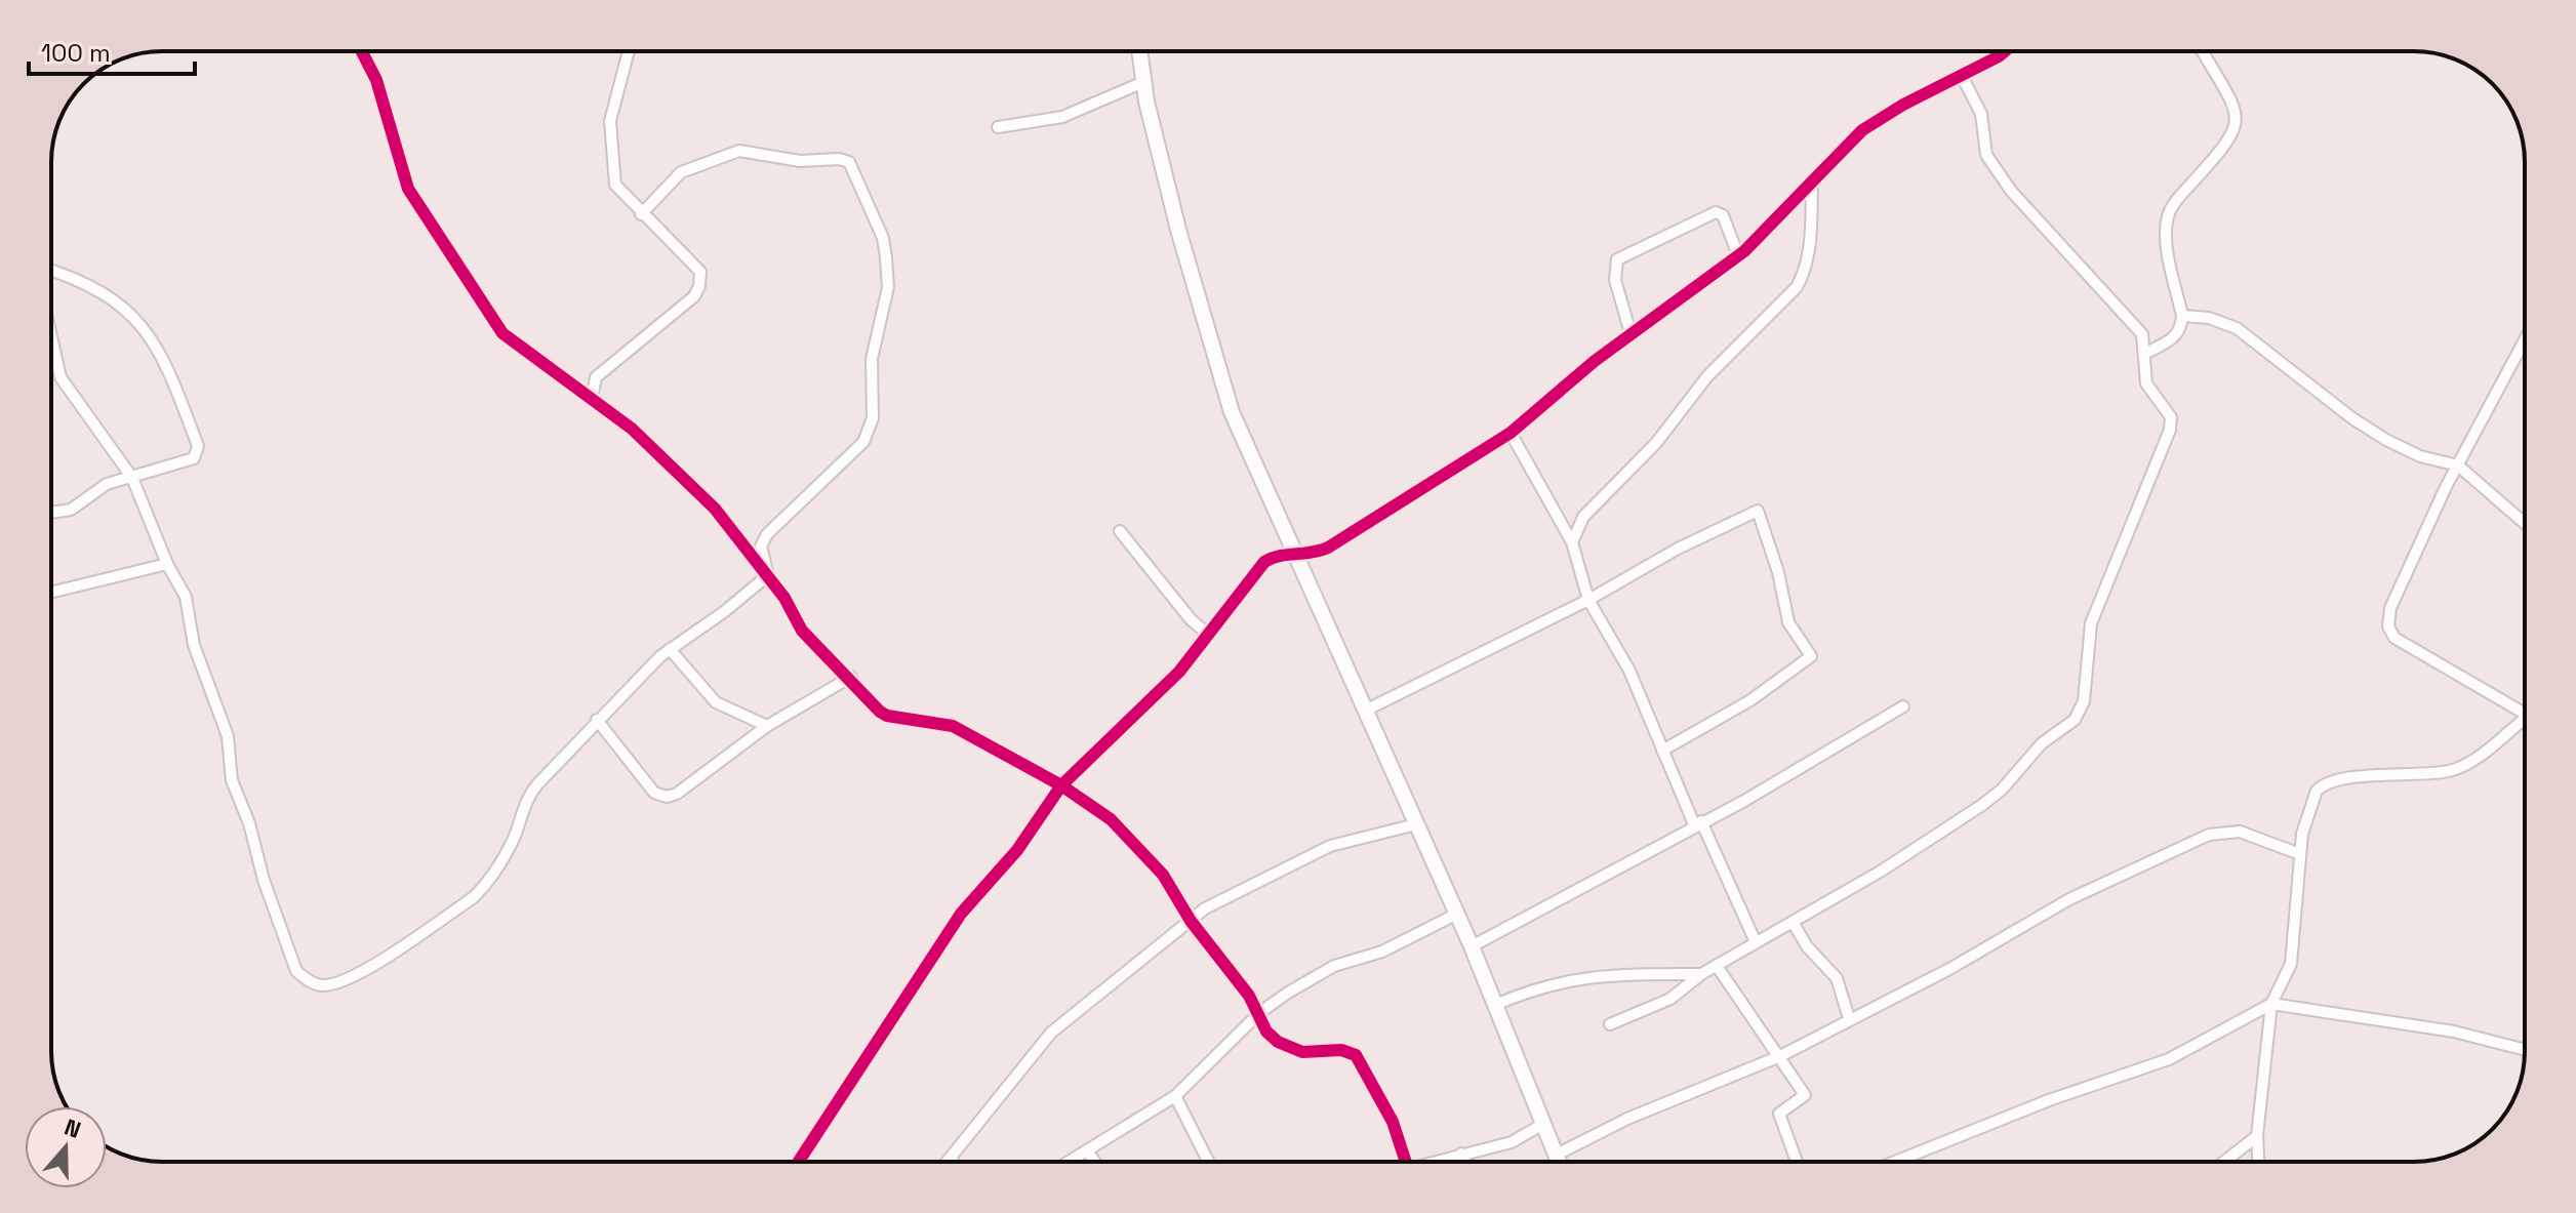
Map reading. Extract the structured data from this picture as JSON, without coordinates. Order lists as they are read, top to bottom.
{
  "scale_bar": "100 m",
  "north": "top"
}
